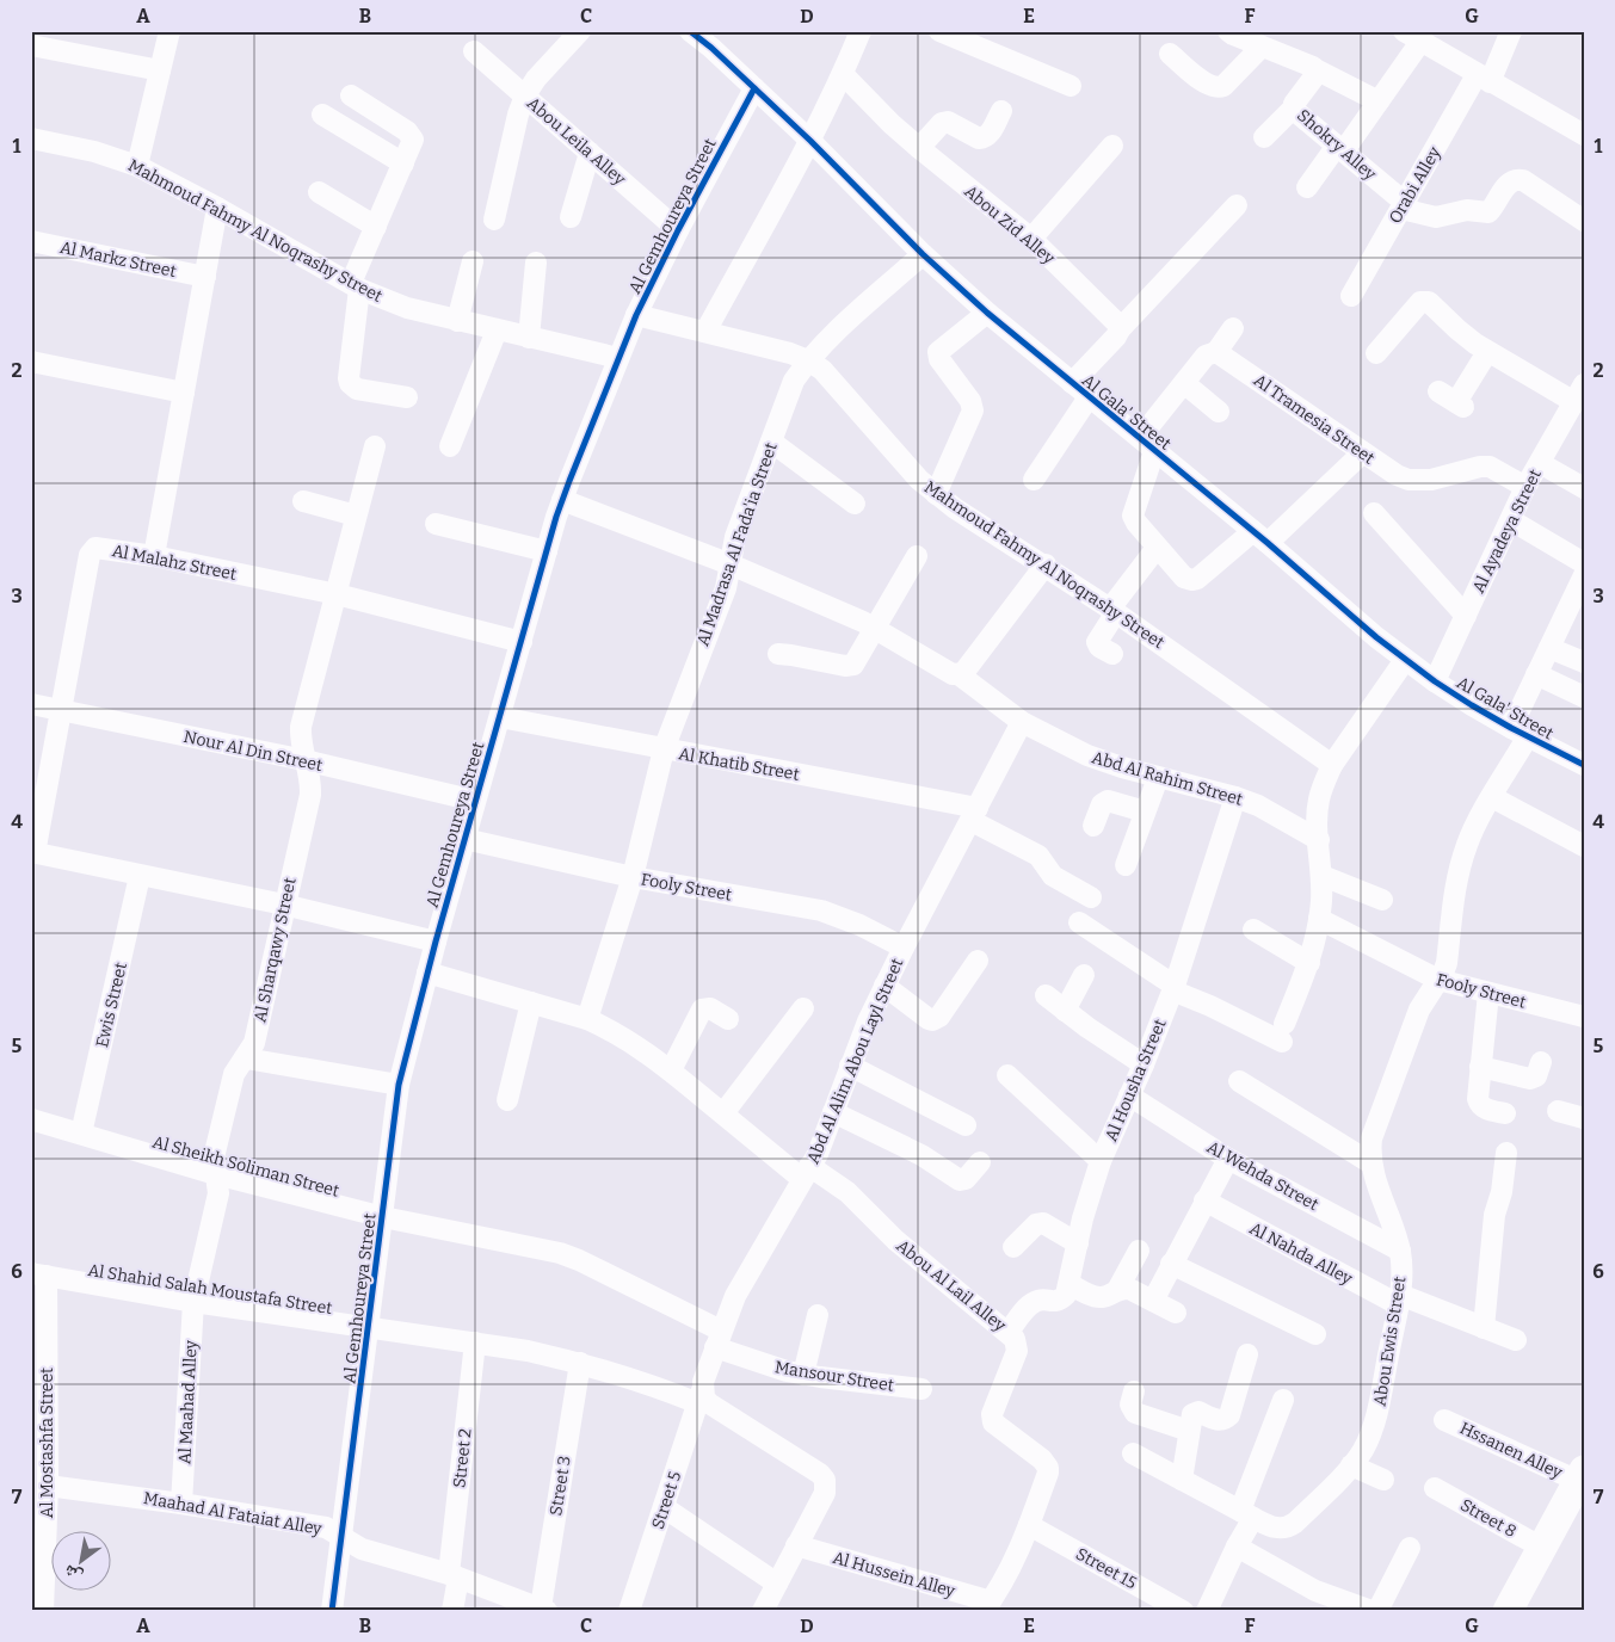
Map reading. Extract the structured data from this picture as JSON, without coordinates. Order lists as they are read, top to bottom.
{
  "streets": {
    "street": [
      "Abou Leila Alley",
      "Shokry Alley",
      "Orabi Alley",
      "Al Gemhoureya Street",
      "Abou Zid Alley",
      "Mahmoud Fahmy Al Noqrashy Street",
      "Al Markz Street",
      "Al Gala' Street",
      "Al Tramesia Street",
      "Al Ayadeya Street",
      "Al Madrasa Al Fada'ia Street",
      "Al Malahz Street",
      "Nour Al Din Street",
      "Al Khatib Street",
      "Abd Al Rahim Street",
      "Fooly Street",
      "Al Sharqawy Street",
      "Ewis Street",
      "Abd Al Alim Abou Layl Street",
      "Al Housha Street",
      "Al Sheikh Soliman Street",
      "Al Wehda Street",
      "Al Nahda Alley",
      "Abou Al Lail Alley",
      "Al Shahid Salah Moustafa Street",
      "Abou Ewis Street",
      "Mansour Street",
      "Al Maahad Alley",
      "Al Mostashfa Street",
      "Hssanen Alley",
      "Street 2",
      "Street 3",
      "Street 5",
      "Maahad Al Fataiat Alley",
      "Street 8",
      "Street 15",
      "Al Hussein Alley"
    ]
  },
  "crossings": [
    ["Abou Leila Alley", "Al Gemhoureya Street"],
    ["Shokry Alley", "Orabi Alley"],
    ["Al Gemhoureya Street", "Mahmoud Fahmy Al Noqrashy Street"],
    ["Al Gemhoureya Street", "Al Gala' Street"],
    ["Al Gemhoureya Street", "Al Malahz Street"],
    ["Al Gemhoureya Street", "Nour Al Din Street"],
    ["Al Gemhoureya Street", "Al Khatib Street"],
    ["Al Gemhoureya Street", "Abd Al Rahim Street"],
    ["Al Gemhoureya Street", "Fooly Street"],
    ["Al Gemhoureya Street", "Al Sheikh Soliman Street"],
    ["Al Gemhoureya Street", "Abou Al Lail Alley"],
    ["Al Gemhoureya Street", "Al Shahid Salah Moustafa Street"],
    ["Al Gemhoureya Street", "Maahad Al Fataiat Alley"],
    ["Mahmoud Fahmy Al Noqrashy Street", "Al Madrasa Al Fada'ia Street"],
    ["Al Gala' Street", "Al Ayadeya Street"],
    ["Al Gala' Street", "Al Madrasa Al Fada'ia Street"],
    ["Al Gala' Street", "Abou Ewis Street"],
    ["Al Tramesia Street", "Al Ayadeya Street"],
    ["Al Madrasa Al Fada'ia Street", "Al Khatib Street"],
    ["Al Madrasa Al Fada'ia Street", "Abd Al Rahim Street"],
    ["Al Madrasa Al Fada'ia Street", "Fooly Street"],
    ["Al Madrasa Al Fada'ia Street", "Abou Al Lail Alley"],
    ["Al Malahz Street", "Nour Al Din Street"],
    ["Al Malahz Street", "Al Sharqawy Street"],
    ["Nour Al Din Street", "Al Sharqawy Street"],
    ["Al Khatib Street", "Abd Al Alim Abou Layl Street"],
    ["Abd Al Rahim Street", "Abd Al Alim Abou Layl Street"],
    ["Abd Al Rahim Street", "Al Housha Street"],
    ["Fooly Street", "Abd Al Alim Abou Layl Street"],
    ["Fooly Street", "Abou Ewis Street"],
    ["Al Sharqawy Street", "Al Sheikh Soliman Street"],
    ["Al Sharqawy Street", "Al Shahid Salah Moustafa Street"],
    ["Al Sharqawy Street", "Al Maahad Alley"],
    ["Ewis Street", "Al Sheikh Soliman Street"],
    ["Abd Al Alim Abou Layl Street", "Al Sheikh Soliman Street"],
    ["Abd Al Alim Abou Layl Street", "Abou Al Lail Alley"],
    ["Abd Al Alim Abou Layl Street", "Al Shahid Salah Moustafa Street"],
    ["Abd Al Alim Abou Layl Street", "Mansour Street"],
    ["Abd Al Alim Abou Layl Street", "Street 5"],
    ["Al Housha Street", "Al Wehda Street"],
    ["Al Sheikh Soliman Street", "Mansour Street"],
    ["Al Wehda Street", "Abou Ewis Street"],
    ["Al Nahda Alley", "Abou Ewis Street"],
    ["Abou Al Lail Alley", "Street 15"],
    ["Abou Al Lail Alley", "Al Hussein Alley"],
    ["Al Shahid Salah Moustafa Street", "Al Maahad Alley"],
    ["Al Shahid Salah Moustafa Street", "Al Mostashfa Street"],
    ["Al Shahid Salah Moustafa Street", "Street 2"],
    ["Al Shahid Salah Moustafa Street", "Street 3"],
    ["Al Shahid Salah Moustafa Street", "Street 5"],
    ["Al Maahad Alley", "Maahad Al Fataiat Alley"],
    ["Al Mostashfa Street", "Maahad Al Fataiat Alley"],
    ["Street 2", "Maahad Al Fataiat Alley"],
    ["Street 3", "Maahad Al Fataiat Alley"]
  ],
  "north": "bottom left",
  "grid": {
    "columns": [
      "A",
      "B",
      "C",
      "D",
      "E",
      "F",
      "G"
    ],
    "rows": [
      "1",
      "2",
      "3",
      "4",
      "5",
      "6",
      "7"
    ]
  }
}
